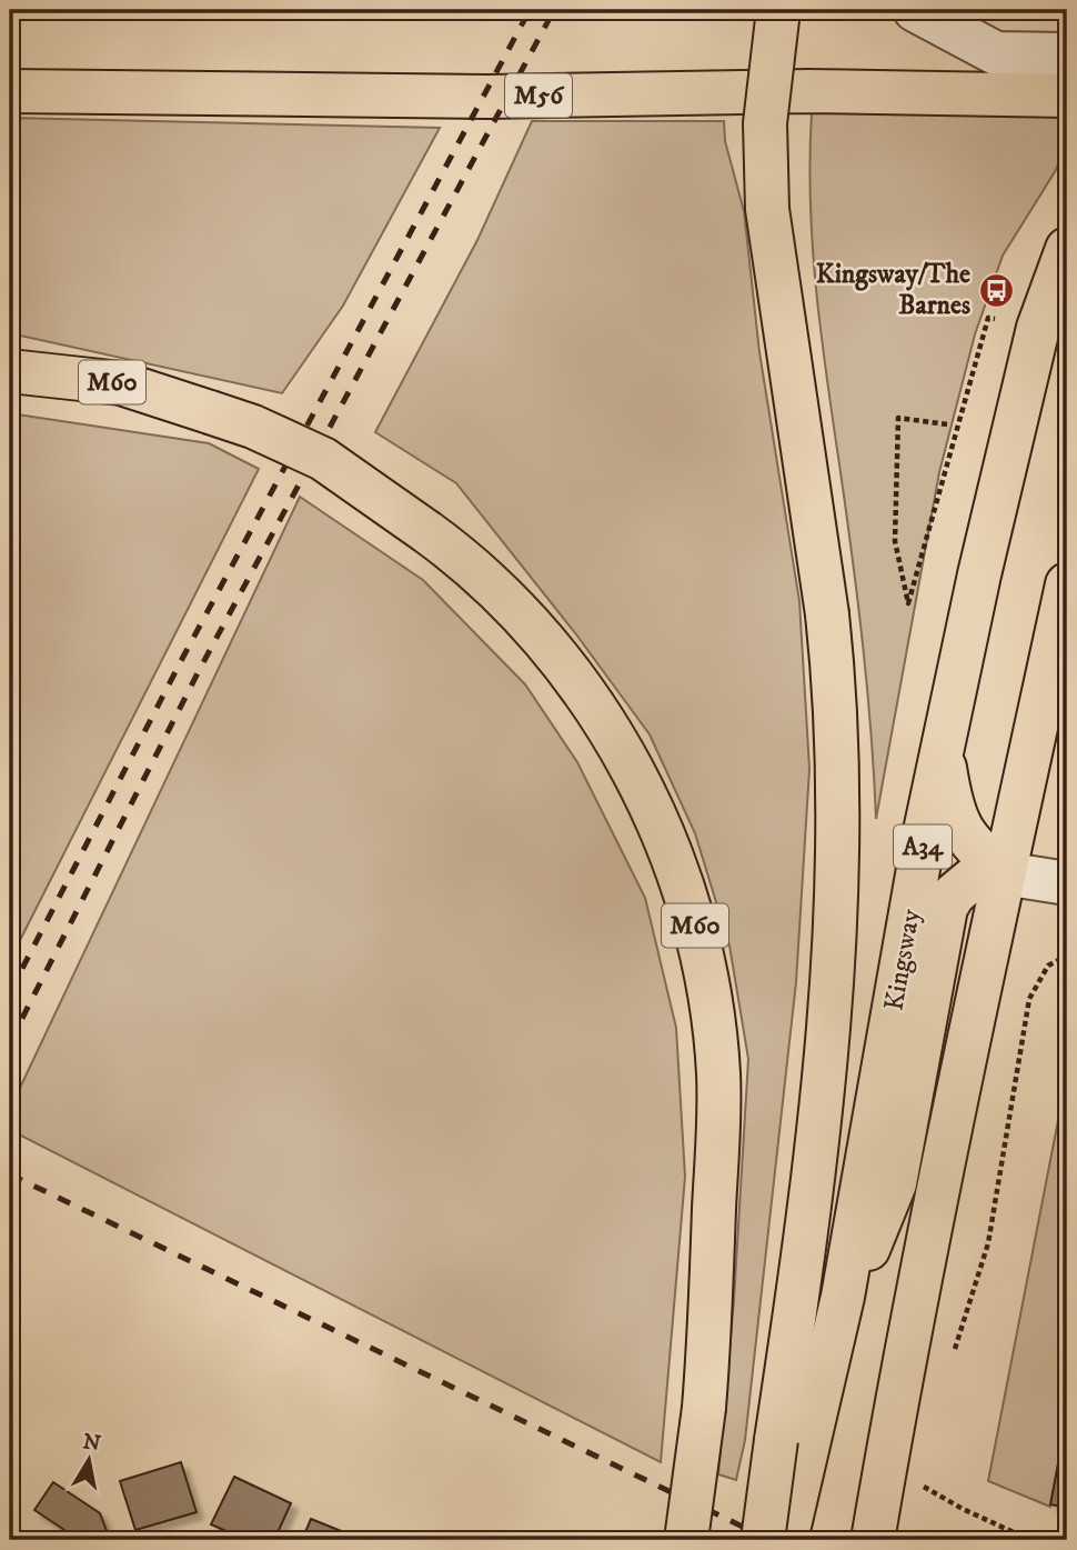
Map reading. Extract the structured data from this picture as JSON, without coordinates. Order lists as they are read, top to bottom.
{
  "streets": {
    "highway": [
      "M56",
      "M60",
      "A34",
      "Kingsway"
    ]
  },
  "places": {
    "bus stop": ["Kingsway/The Barnes"]
  },
  "north": "top"
}
